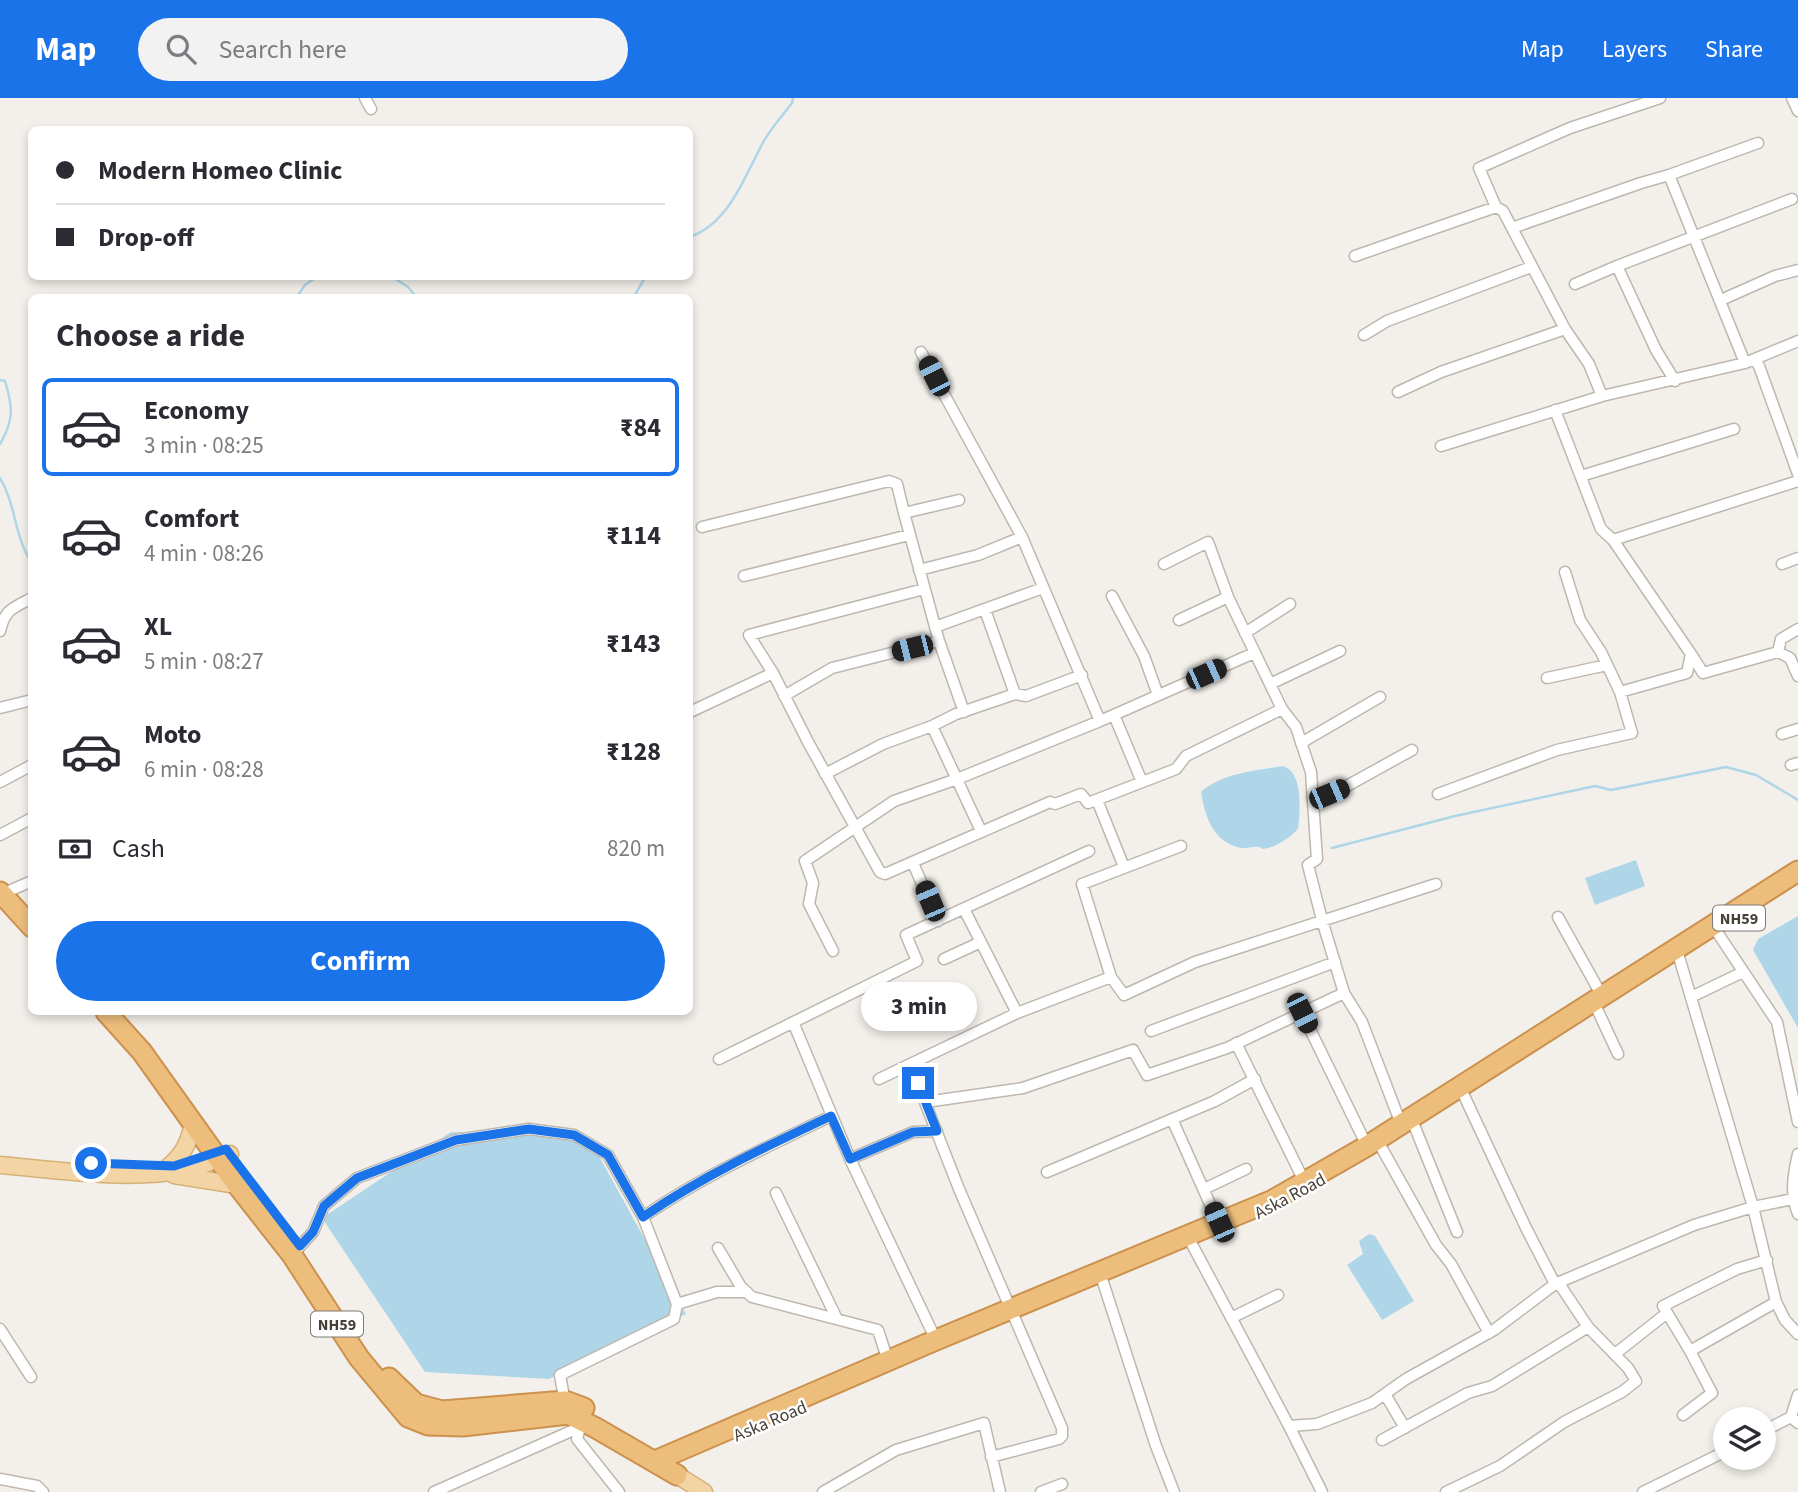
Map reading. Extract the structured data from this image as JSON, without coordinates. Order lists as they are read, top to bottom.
{
  "streets": {
    "highway": ["NH59", "Aska Road"]
  },
  "crossings": [
    ["NH59", "Aska Road"]
  ],
  "page": {
    "header": "Map",
    "search": "Search here",
    "nav": ["Map", "Layers", "Share"],
    "banner": ["Modern Homeo Clinic", "Drop-off"],
    "heading": "Choose a ride",
    "list": [
      {
        "name": "Economy",
        "note": "3 min · 08:25",
        "value": "₹84"
      },
      {
        "name": "Comfort",
        "note": "4 min · 08:26",
        "value": "₹114"
      },
      {
        "name": "XL",
        "note": "5 min · 08:27",
        "value": "₹143"
      },
      {
        "name": "Moto",
        "note": "6 min · 08:28",
        "value": "₹128"
      }
    ],
    "pay": ["Cash", "820 m"],
    "buttons": "Confirm",
    "bubble": "3 min"
  }
}
